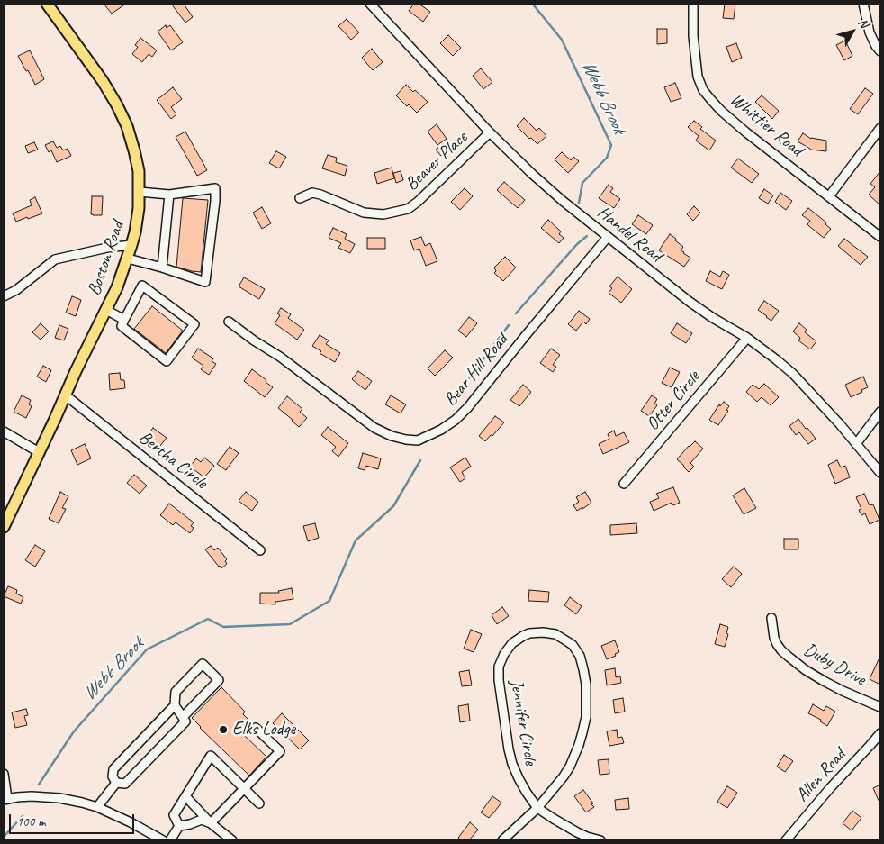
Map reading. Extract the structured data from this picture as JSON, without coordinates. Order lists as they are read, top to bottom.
{
  "streets": {
    "main road": ["Boston Road"],
    "street": [
      "Whittier Road",
      "Beaver Place",
      "Handel Road",
      "Bear Hill Road",
      "Otter Circle",
      "Bertha Circle",
      "Duby Drive",
      "Jennifer Circle",
      "Allen Road"
    ]
  },
  "crossings": [
    ["Beaver Place", "Handel Road"],
    ["Handel Road", "Bear Hill Road"],
    ["Handel Road", "Otter Circle"],
    ["Boston Road", "Bertha Circle"]
  ],
  "water": ["Webb Brook"],
  "places": ["Elks Lodge"],
  "scale_bar": "100 m",
  "north": "top right"
}
